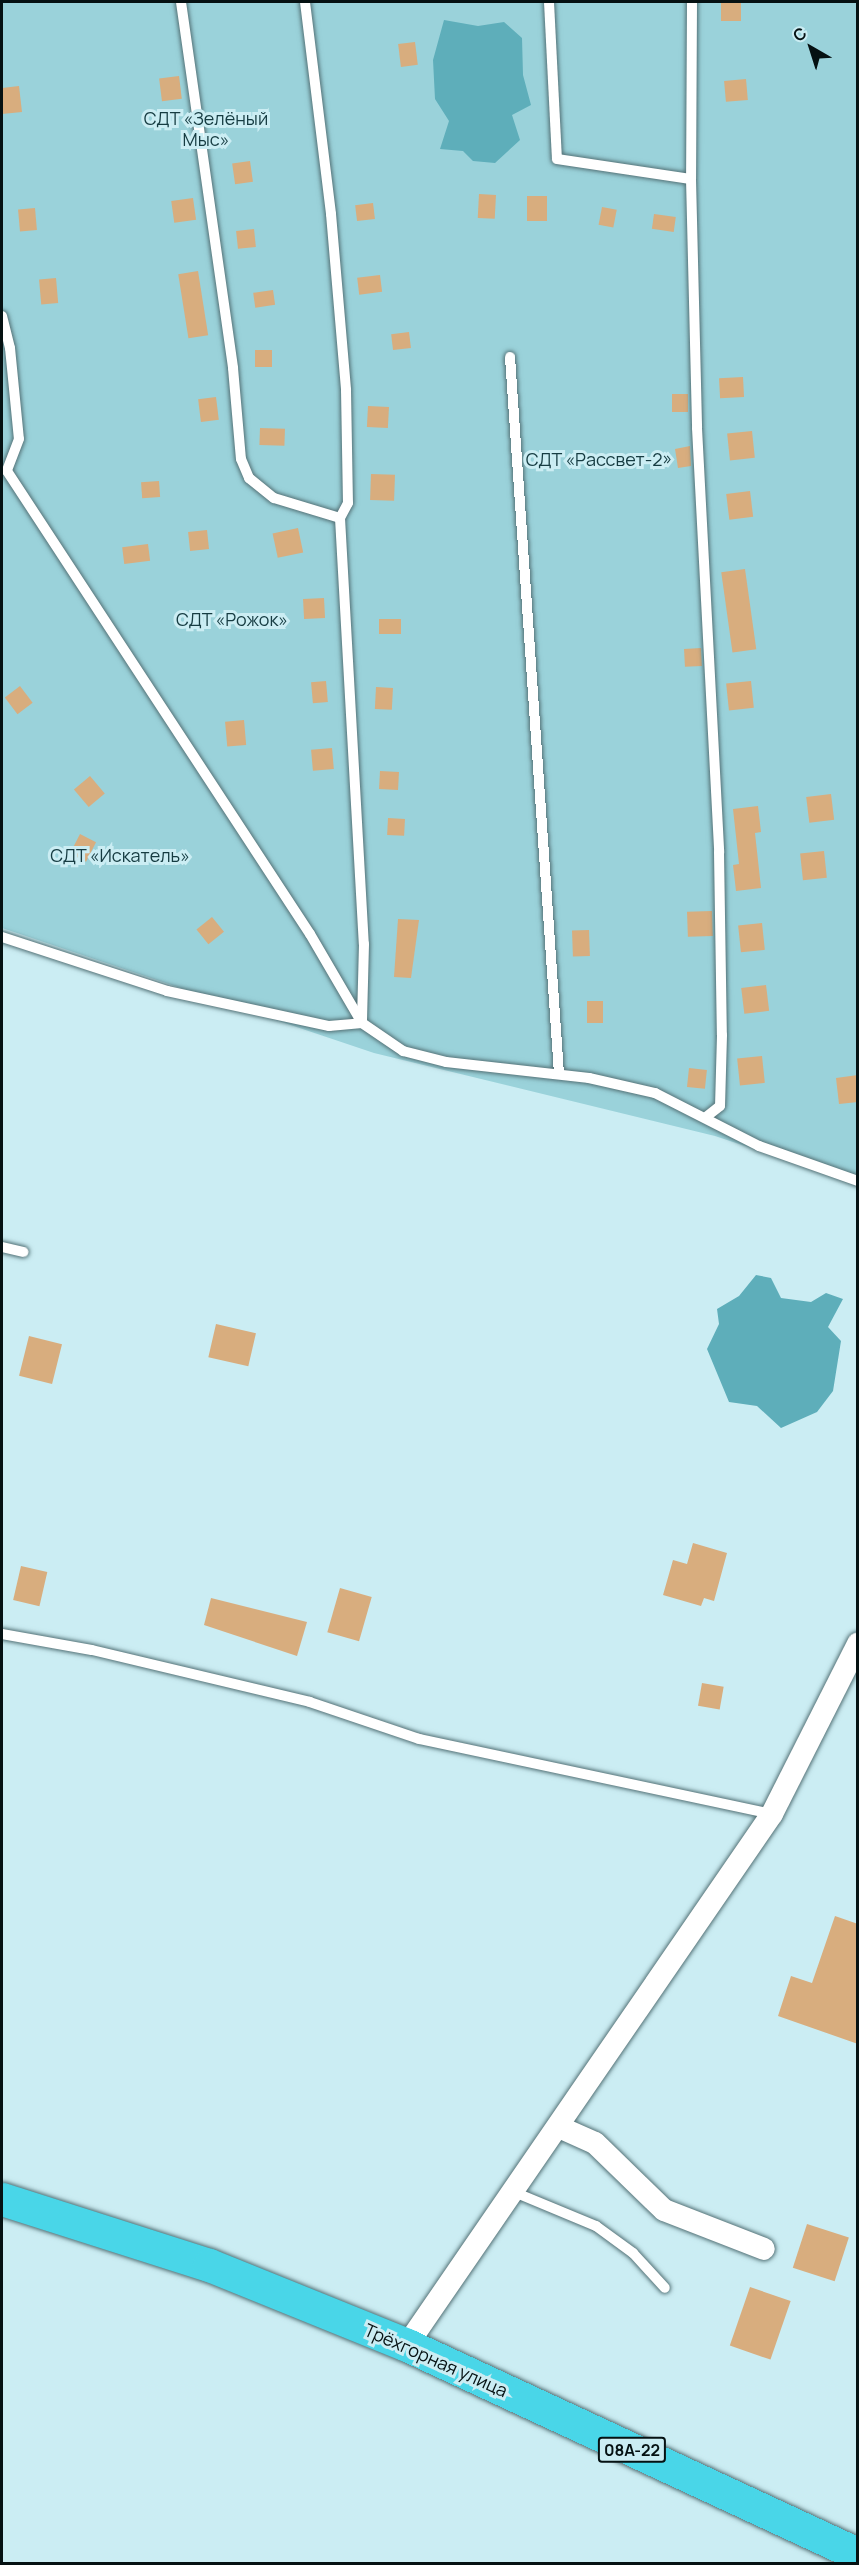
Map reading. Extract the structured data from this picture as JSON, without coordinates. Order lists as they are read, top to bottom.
{
  "streets": {
    "highway": ["Трёхгорная улица", "08А-22"]
  },
  "parks": [
    "СДТ «Зелёный Мыс»",
    "СДТ «Рассвет-2»",
    "СДТ «Рожок»",
    "СДТ «Искатель»"
  ],
  "north": "top left"
}
